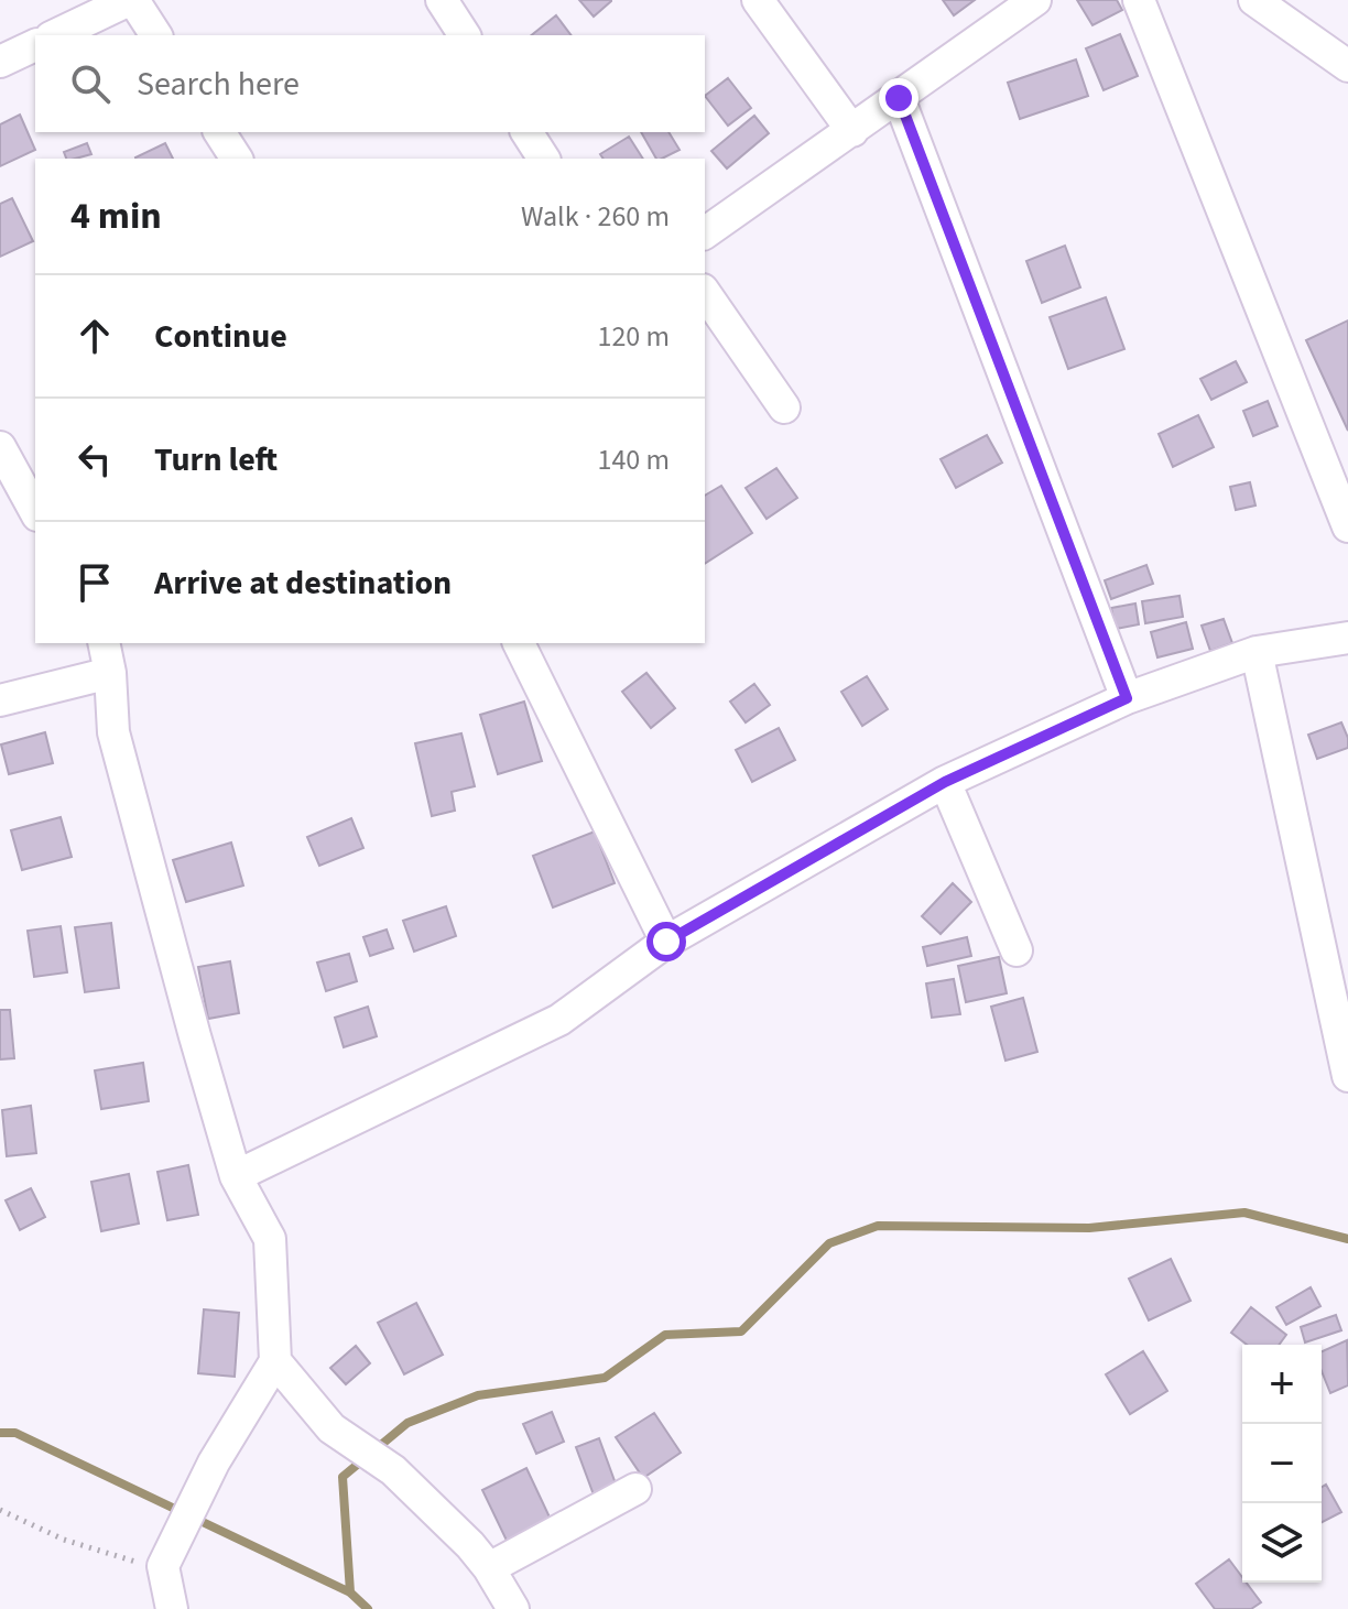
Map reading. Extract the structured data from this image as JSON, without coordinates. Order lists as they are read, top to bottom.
{
  "page": {
    "search": "Search here",
    "heading": ["4 min", "Walk · 260 m"],
    "list": [
      ["Continue", "120 m"],
      ["Turn left", "140 m"],
      "Arrive at destination"
    ],
    "map_buttons": ["+", "−"]
  }
}
